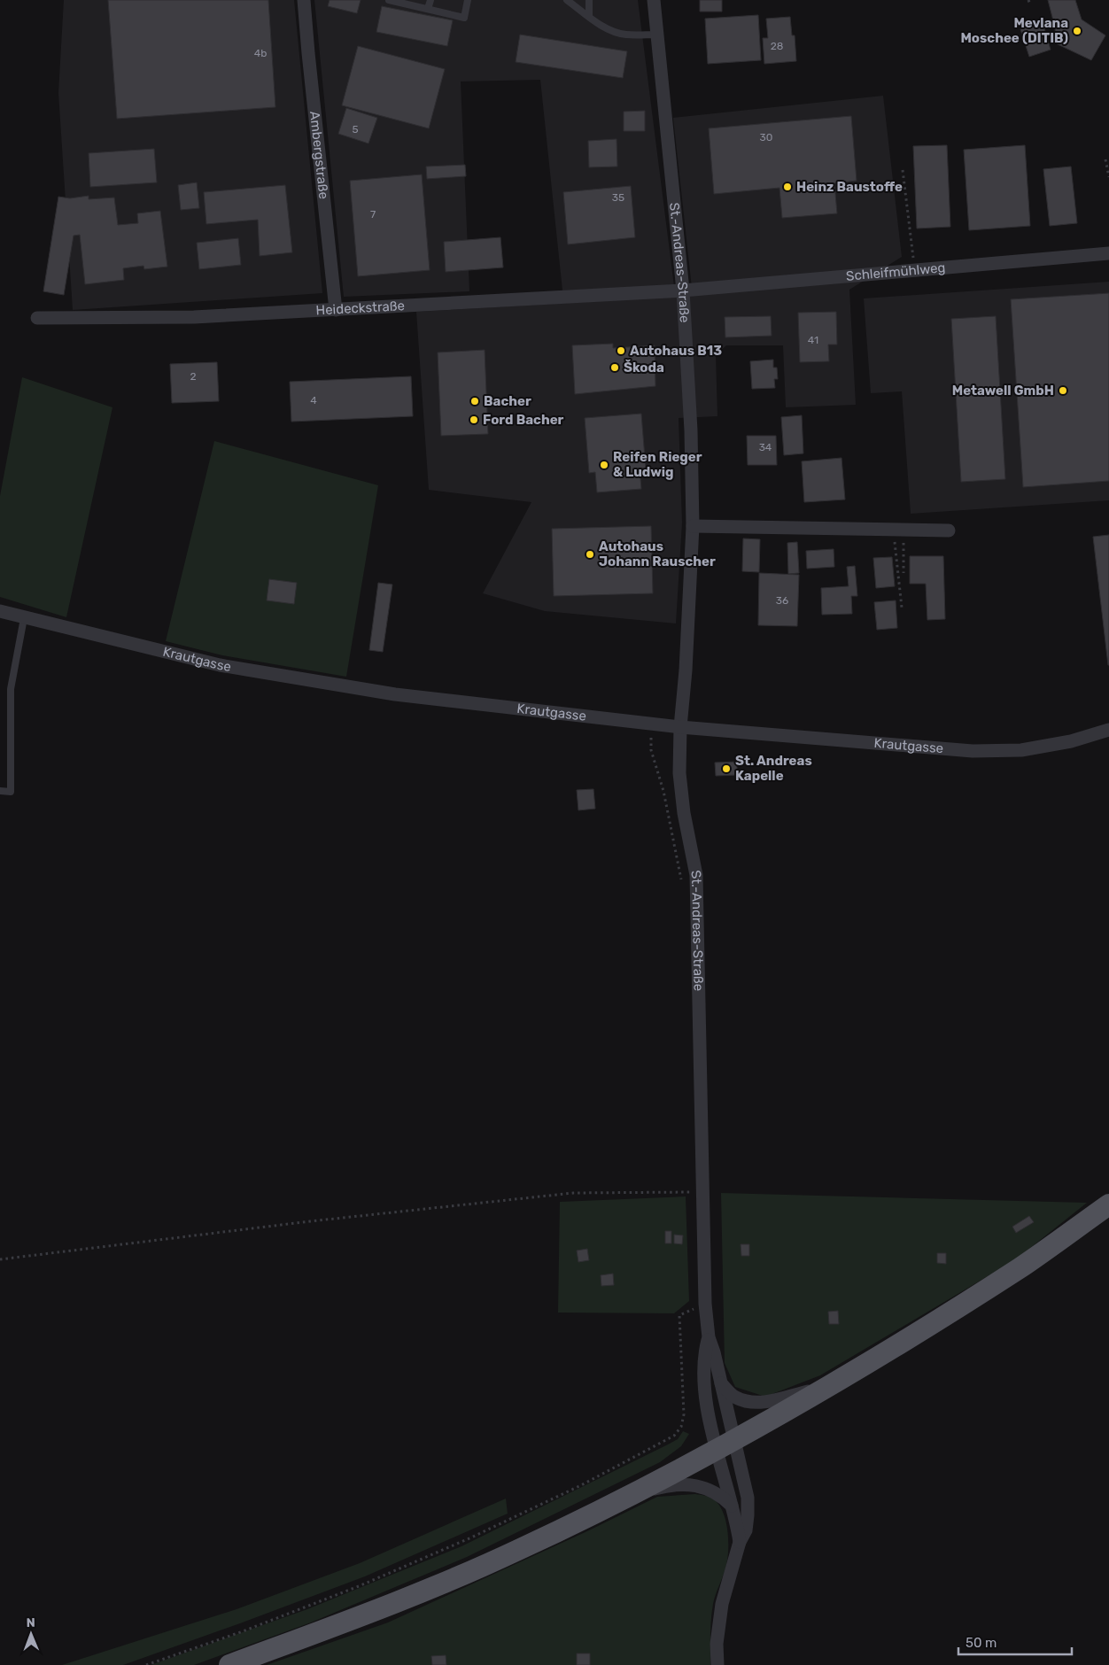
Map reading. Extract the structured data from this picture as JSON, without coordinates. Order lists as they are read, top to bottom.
{
  "streets": {
    "street": [
      "Ambergstraße",
      "St.-Andreas-Straße",
      "Schleifmühlweg",
      "Heideckstraße",
      "Krautgasse"
    ]
  },
  "crossings": [
    ["Ambergstraße", "Heideckstraße"],
    ["St.-Andreas-Straße", "Schleifmühlweg"],
    ["St.-Andreas-Straße", "Heideckstraße"],
    ["St.-Andreas-Straße", "Krautgasse"],
    ["Schleifmühlweg", "Heideckstraße"]
  ],
  "places": [
    "Mevlana Moschee (DITIB)",
    "Heinz Baustoffe",
    "Autohaus B13",
    "Škoda",
    "Metawell GmbH",
    "Bacher",
    "Ford Bacher",
    "Reifen Rieger & Ludwig",
    "Autohaus Johann Rauscher",
    "St. Andreas Kapelle"
  ],
  "house_numbers": [
    "28",
    "4b",
    "5",
    "30",
    "35",
    "7",
    "41",
    "2",
    "4",
    "34",
    "36"
  ],
  "scale_bar": "50 m",
  "north": "top"
}
